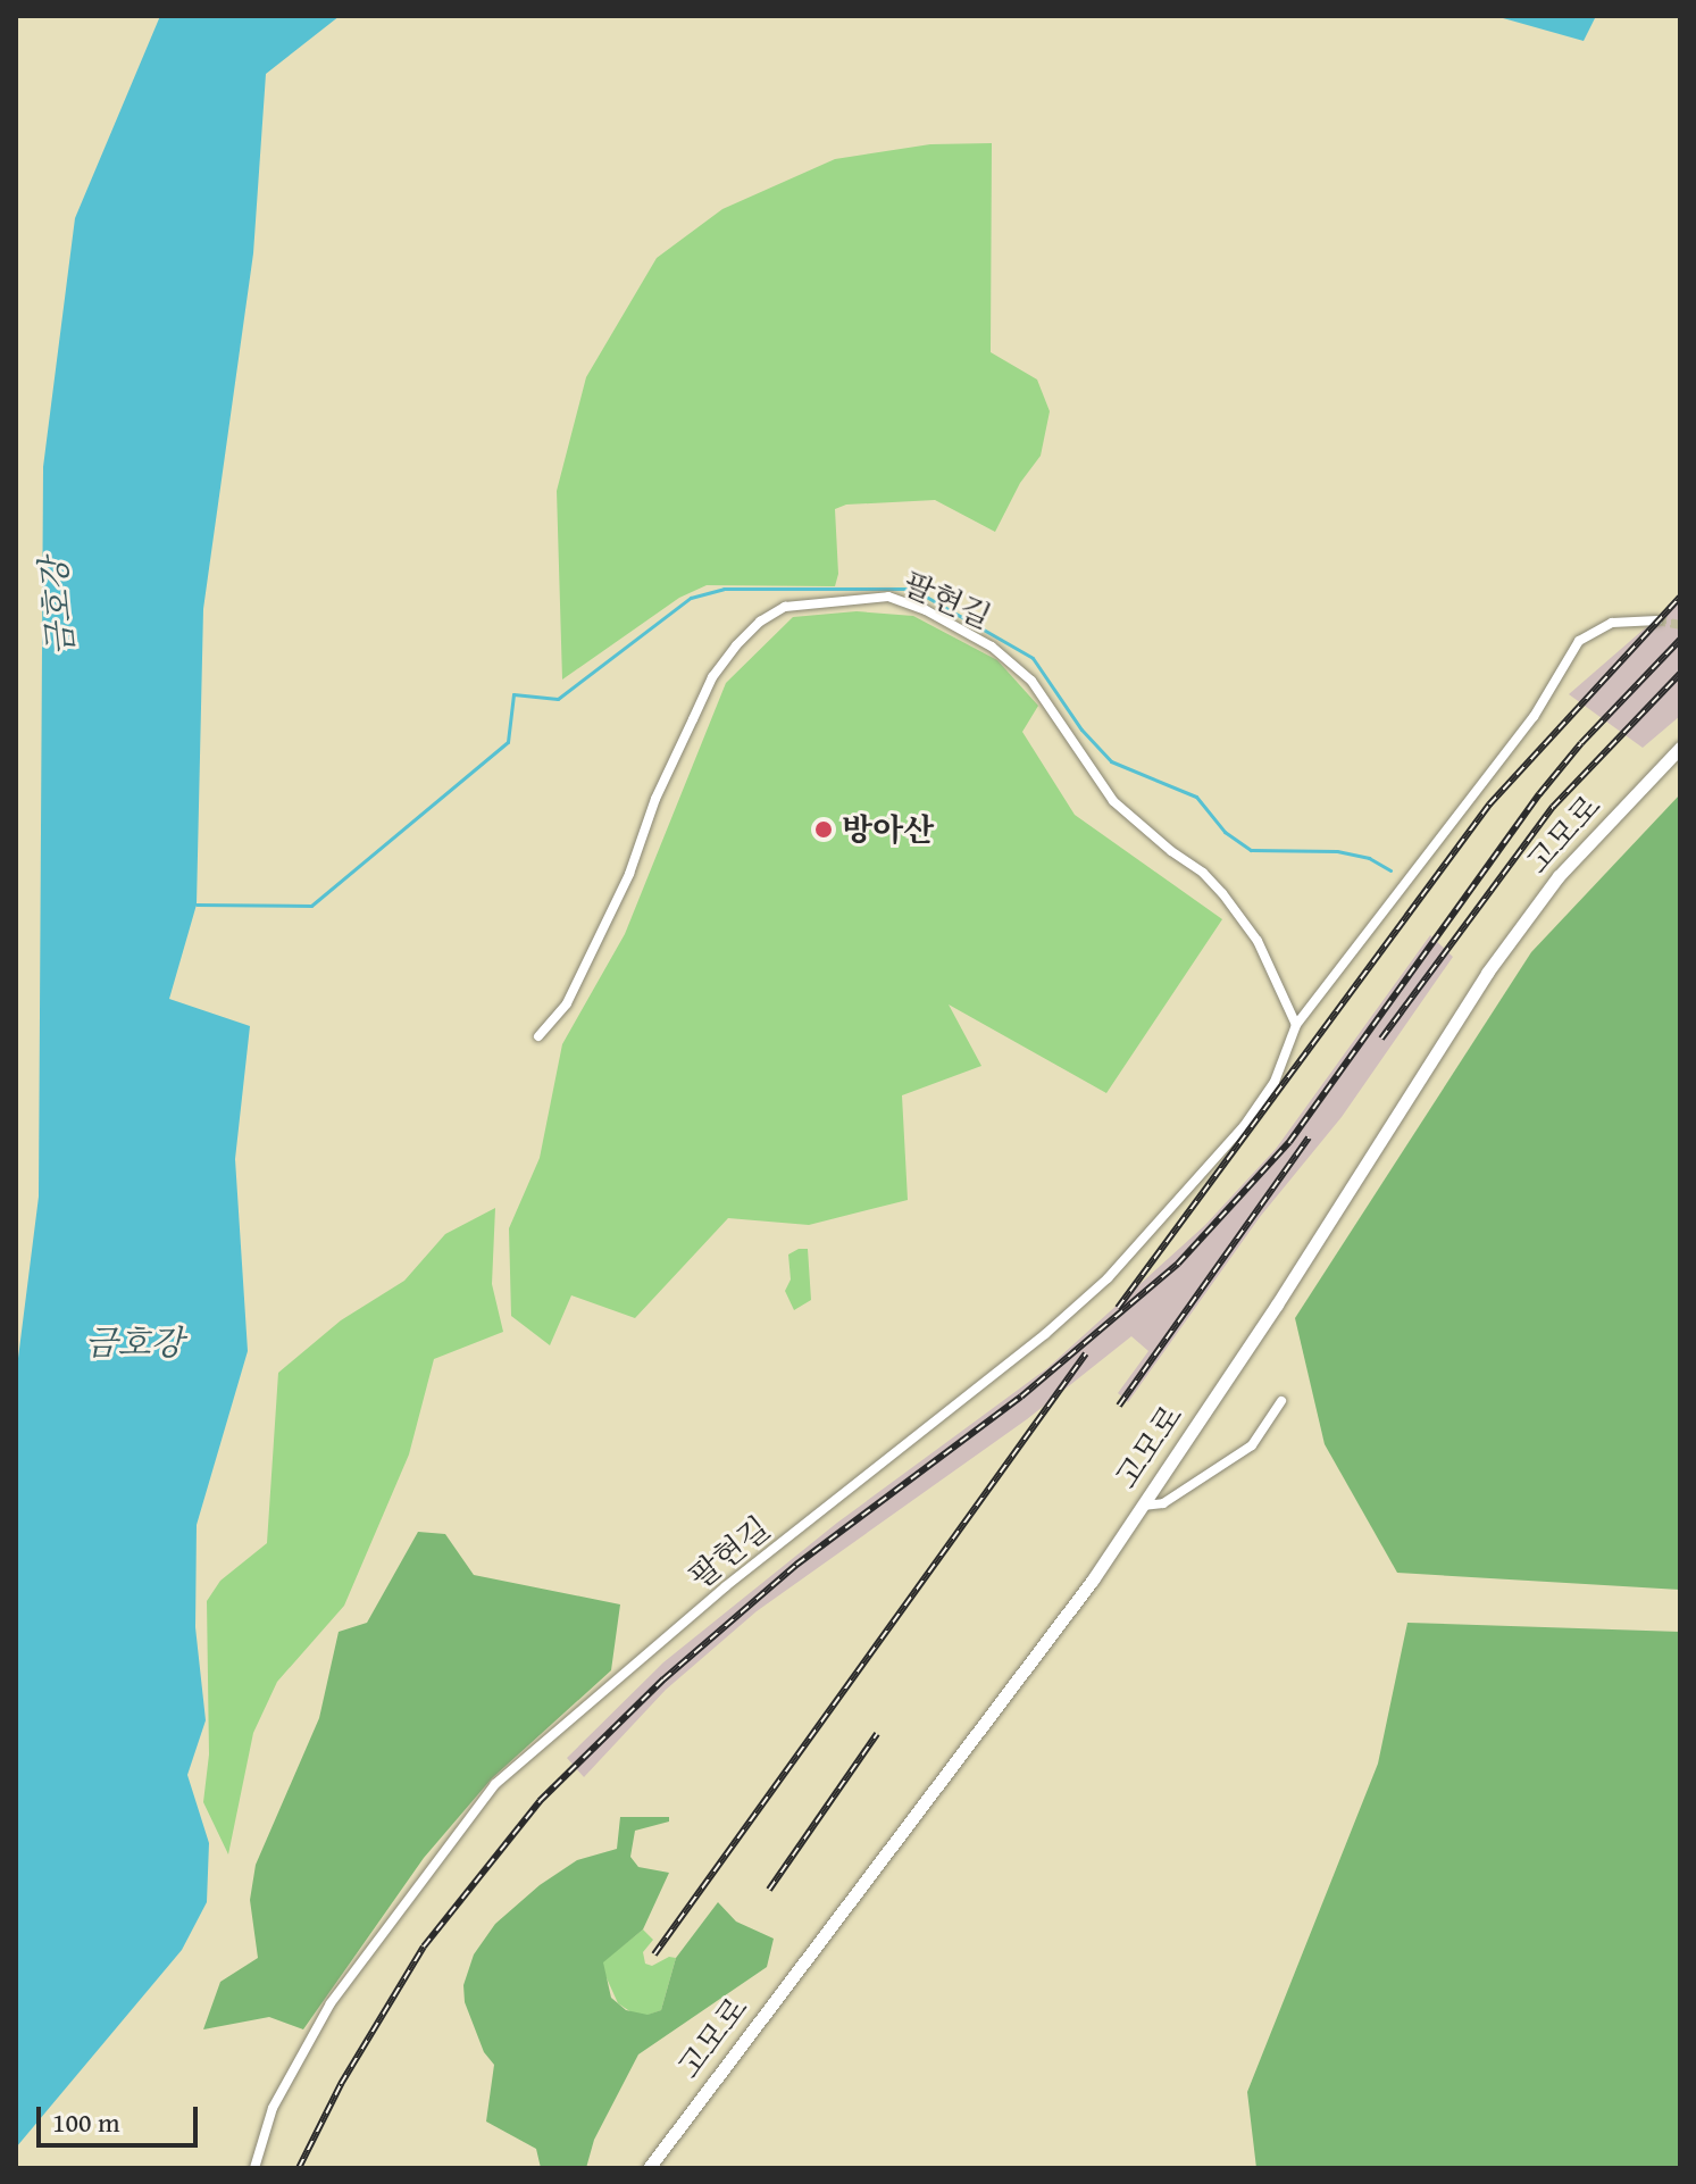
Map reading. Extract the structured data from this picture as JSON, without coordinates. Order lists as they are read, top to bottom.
{
  "streets": {
    "main road": ["고모로"],
    "street": ["팔현길"]
  },
  "water": ["금호강"],
  "places": ["방아산"],
  "scale_bar": "100 m"
}
